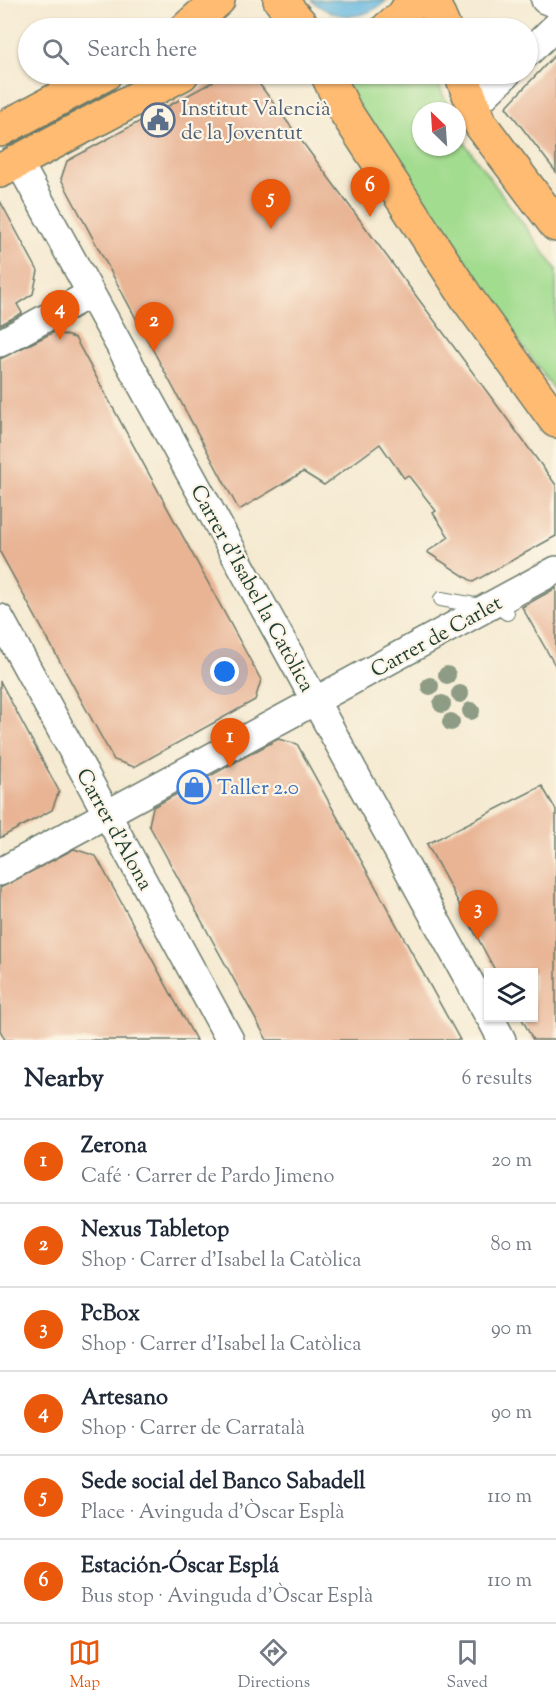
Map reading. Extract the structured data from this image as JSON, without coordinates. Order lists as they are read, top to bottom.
{
  "streets": {
    "street": ["Carrer d'Isabel la Catòlica", "Carrer de Carlet", "Carrer d'Alona"]
  },
  "crossings": [
    ["Carrer d'Isabel la Catòlica", "Carrer de Carlet"],
    ["Carrer de Carlet", "Carrer d'Alona"]
  ],
  "places": {
    "public building": ["Institut Valencià de la Joventut"],
    "shop": ["Taller 2.0"]
  },
  "north": "top left",
  "page": {
    "search": "Search here",
    "pins": [
      "6",
      "5",
      "4",
      "2",
      "1",
      "3"
    ],
    "heading": ["Nearby", "6 results"],
    "list": [
      {
        "mark": "1",
        "name": "Zerona",
        "note": "Café · Carrer de Pardo Jimeno",
        "value": "20 m"
      },
      {
        "mark": "2",
        "name": "Nexus Tabletop",
        "note": "Shop · Carrer d'Isabel la Catòlica",
        "value": "80 m"
      },
      {
        "mark": "3",
        "name": "PcBox",
        "note": "Shop · Carrer d'Isabel la Catòlica",
        "value": "90 m"
      },
      {
        "mark": "4",
        "name": "Artesano",
        "note": "Shop · Carrer de Carratalà",
        "value": "90 m"
      },
      {
        "mark": "5",
        "name": "Sede social del Banco Sabadell",
        "note": "Place · Avinguda d'Òscar Esplà",
        "value": "110 m"
      },
      {
        "mark": "6",
        "name": "Estación-Óscar Esplá",
        "note": "Bus stop · Avinguda d'Òscar Esplà",
        "value": "110 m"
      }
    ],
    "nav": ["Map", "Directions", "Saved"]
  }
}
